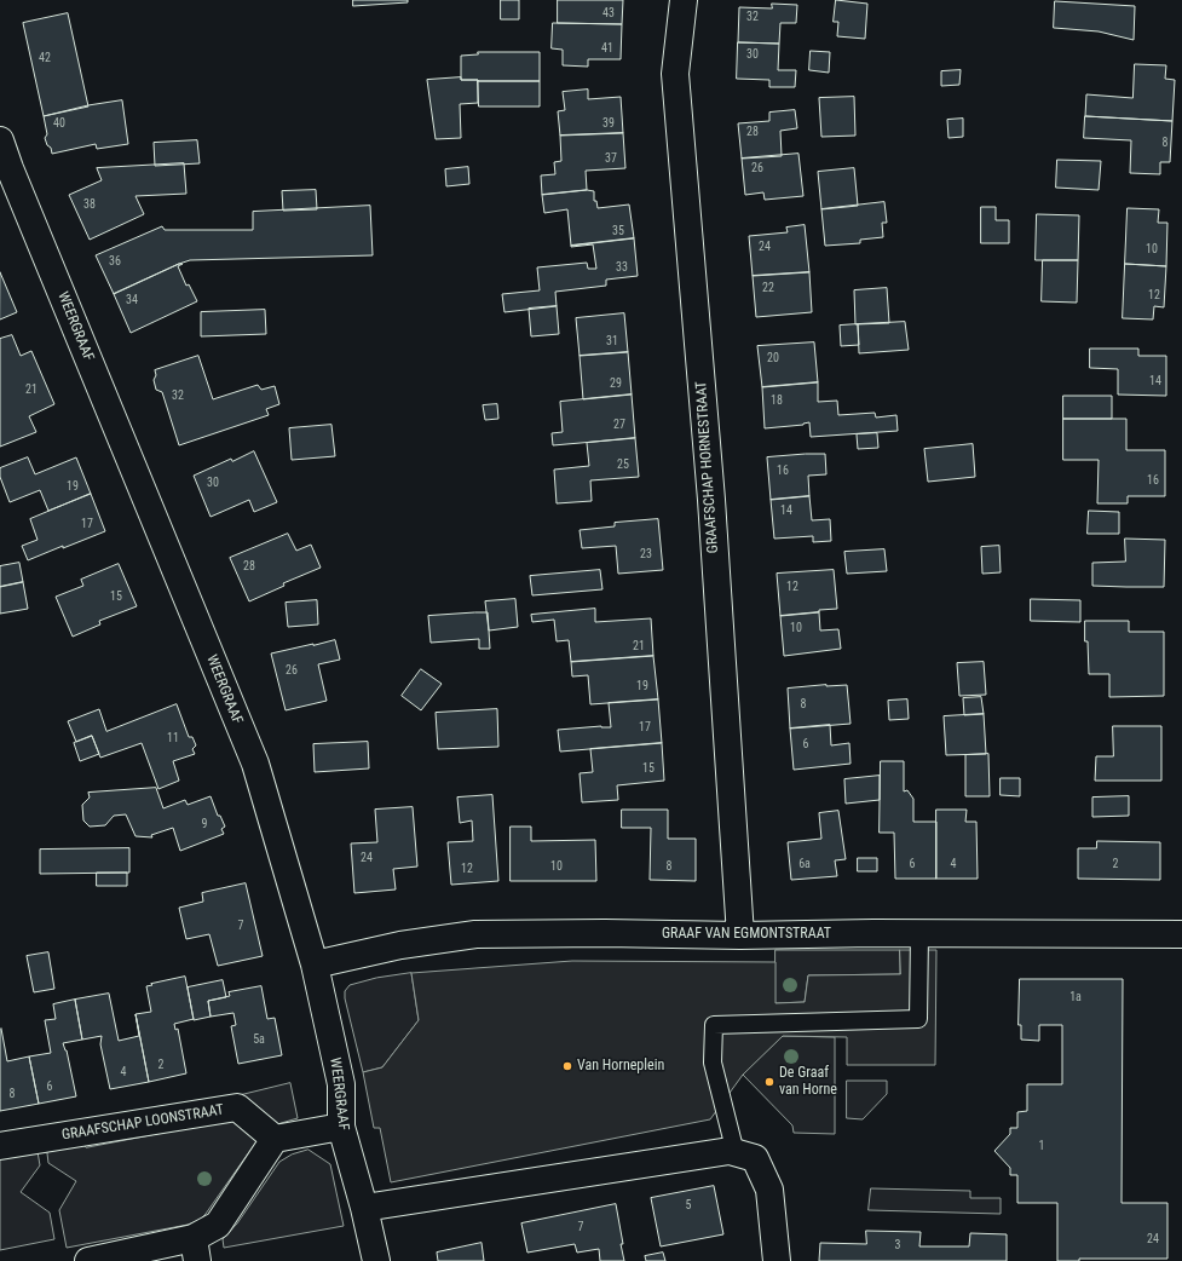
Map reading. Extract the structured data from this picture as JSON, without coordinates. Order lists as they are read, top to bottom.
{
  "streets": {
    "street": [
      "WEERGRAAF",
      "GRAAFSCHAP HORNESTRAAT",
      "GRAAF VAN EGMONTSTRAAT",
      "GRAAFSCHAP LOONSTRAAT"
    ]
  },
  "crossings": [
    ["WEERGRAAF", "GRAAF VAN EGMONTSTRAAT"],
    ["GRAAFSCHAP HORNESTRAAT", "GRAAF VAN EGMONTSTRAAT"]
  ],
  "places": ["Van Horneplein", "De Graaf van Horne"],
  "house_numbers": [
    "43",
    "32",
    "41",
    "30",
    "42",
    "40",
    "39",
    "28",
    "8",
    "37",
    "26",
    "38",
    "35",
    "24",
    "10",
    "36",
    "33",
    "22",
    "12",
    "34",
    "31",
    "20",
    "14",
    "29",
    "21",
    "32",
    "18",
    "27",
    "25",
    "16",
    "16",
    "30",
    "19",
    "14",
    "17",
    "23",
    "28",
    "12",
    "15",
    "10",
    "21",
    "26",
    "19",
    "8",
    "17",
    "11",
    "6",
    "15",
    "9",
    "24",
    "6a",
    "6",
    "4",
    "2",
    "10",
    "8",
    "12",
    "7",
    "1a",
    "5a",
    "2",
    "4",
    "6",
    "8",
    "1",
    "5",
    "7",
    "24",
    "3"
  ]
}
